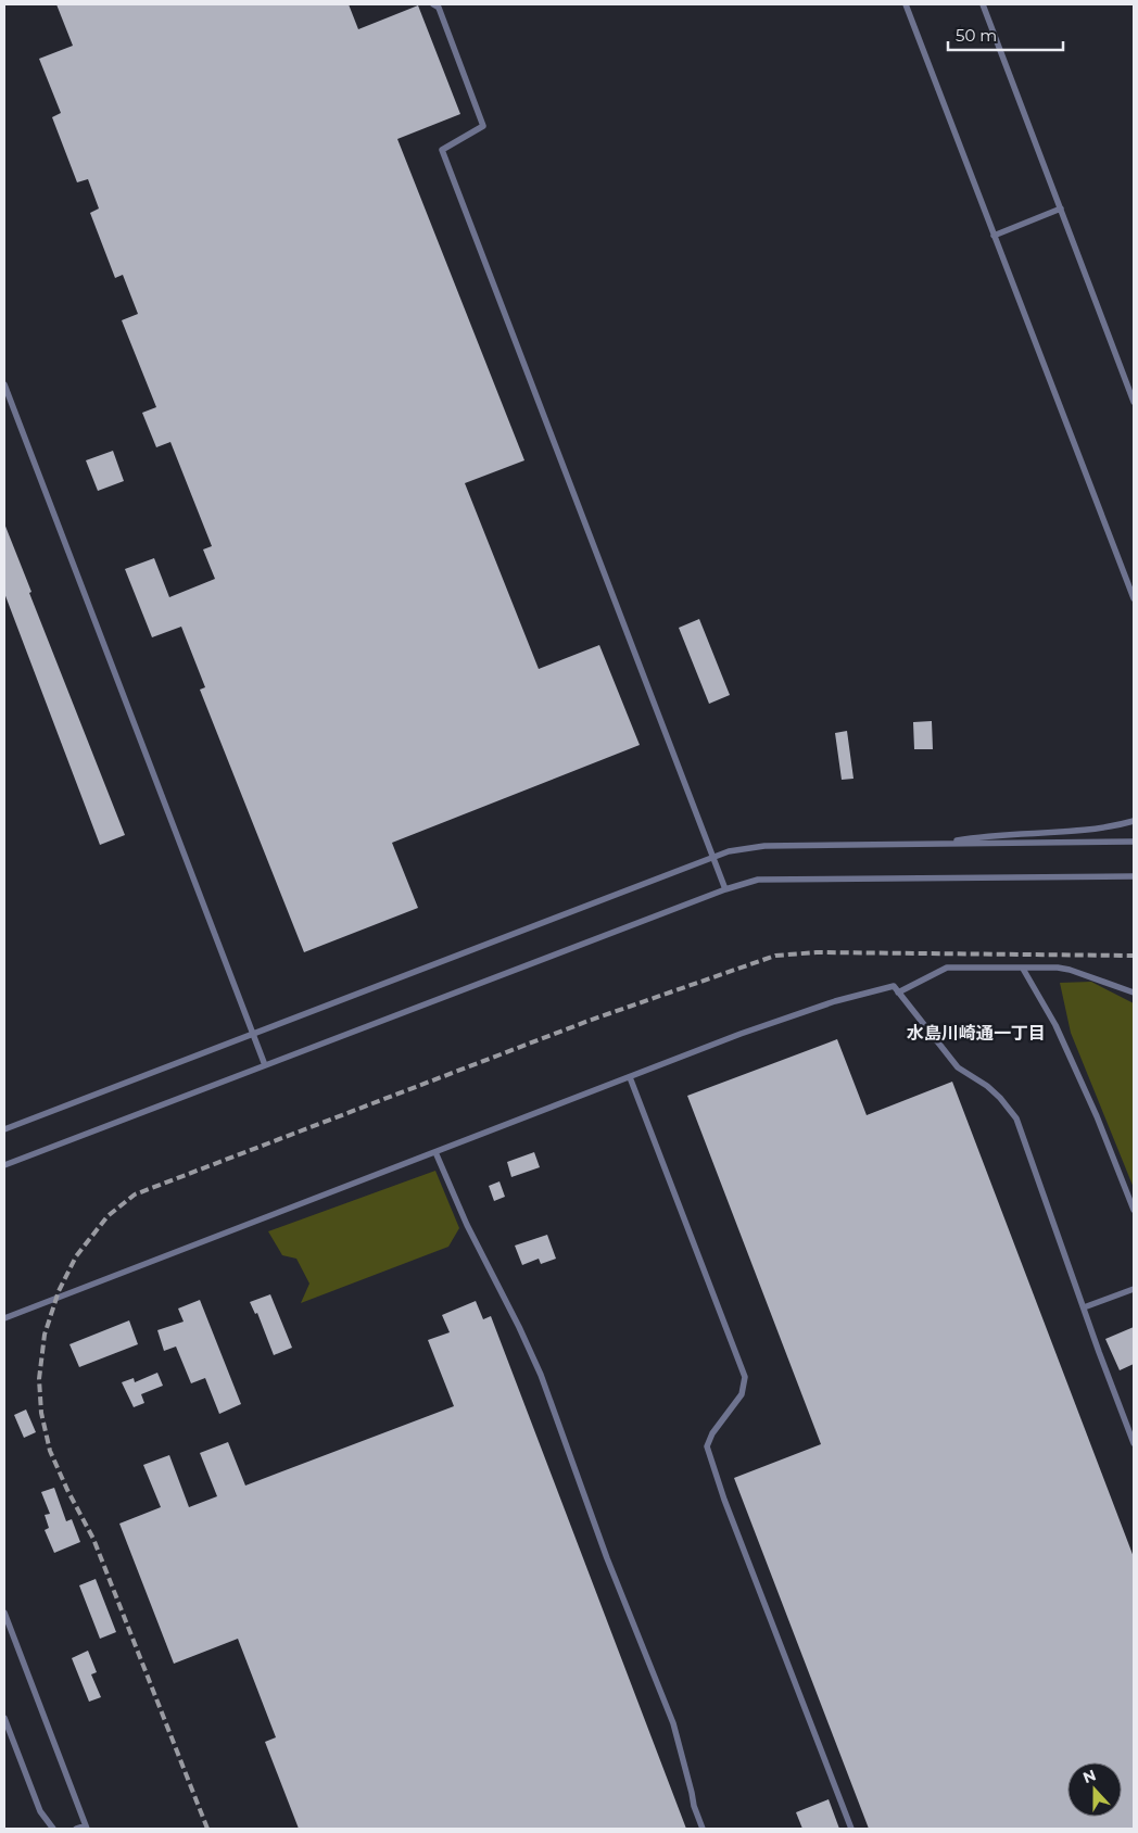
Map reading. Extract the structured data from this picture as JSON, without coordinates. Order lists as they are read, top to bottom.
{
  "districts": ["水島川崎通一丁目"],
  "scale_bar": "50 m",
  "north": "top"
}
